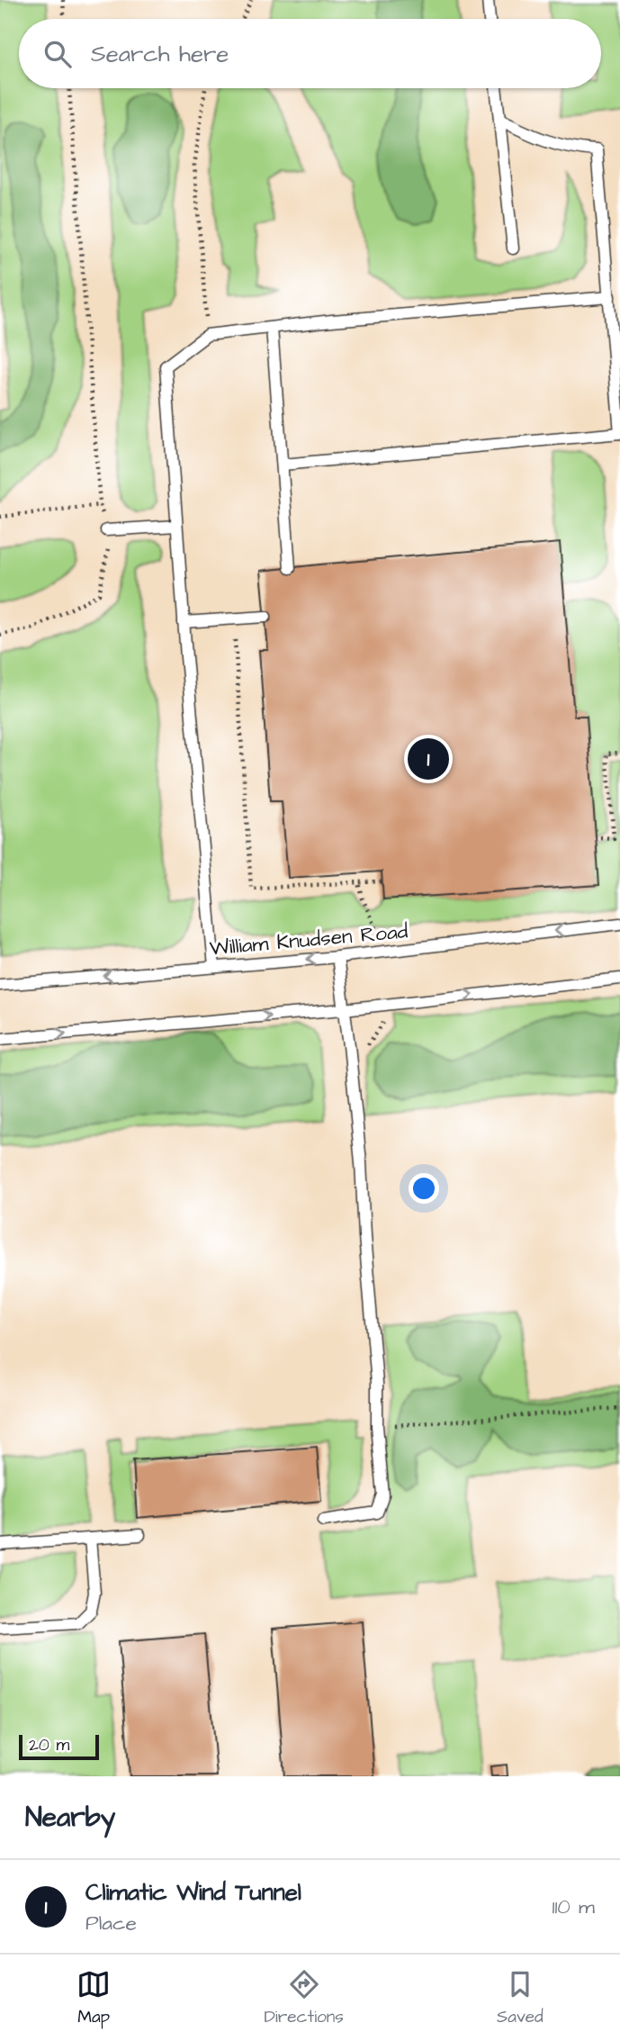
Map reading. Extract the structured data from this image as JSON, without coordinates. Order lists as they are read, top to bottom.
{
  "streets": {
    "lane": ["William Knudsen Road"]
  },
  "scale_bar": "20 m",
  "page": {
    "search": "Search here",
    "pins": "1",
    "scale": "20 m",
    "heading": "Nearby",
    "list": [
      {
        "mark": "1",
        "name": "Climatic Wind Tunnel",
        "note": "Place",
        "value": "110 m"
      }
    ],
    "nav": ["Map", "Directions", "Saved"]
  }
}
